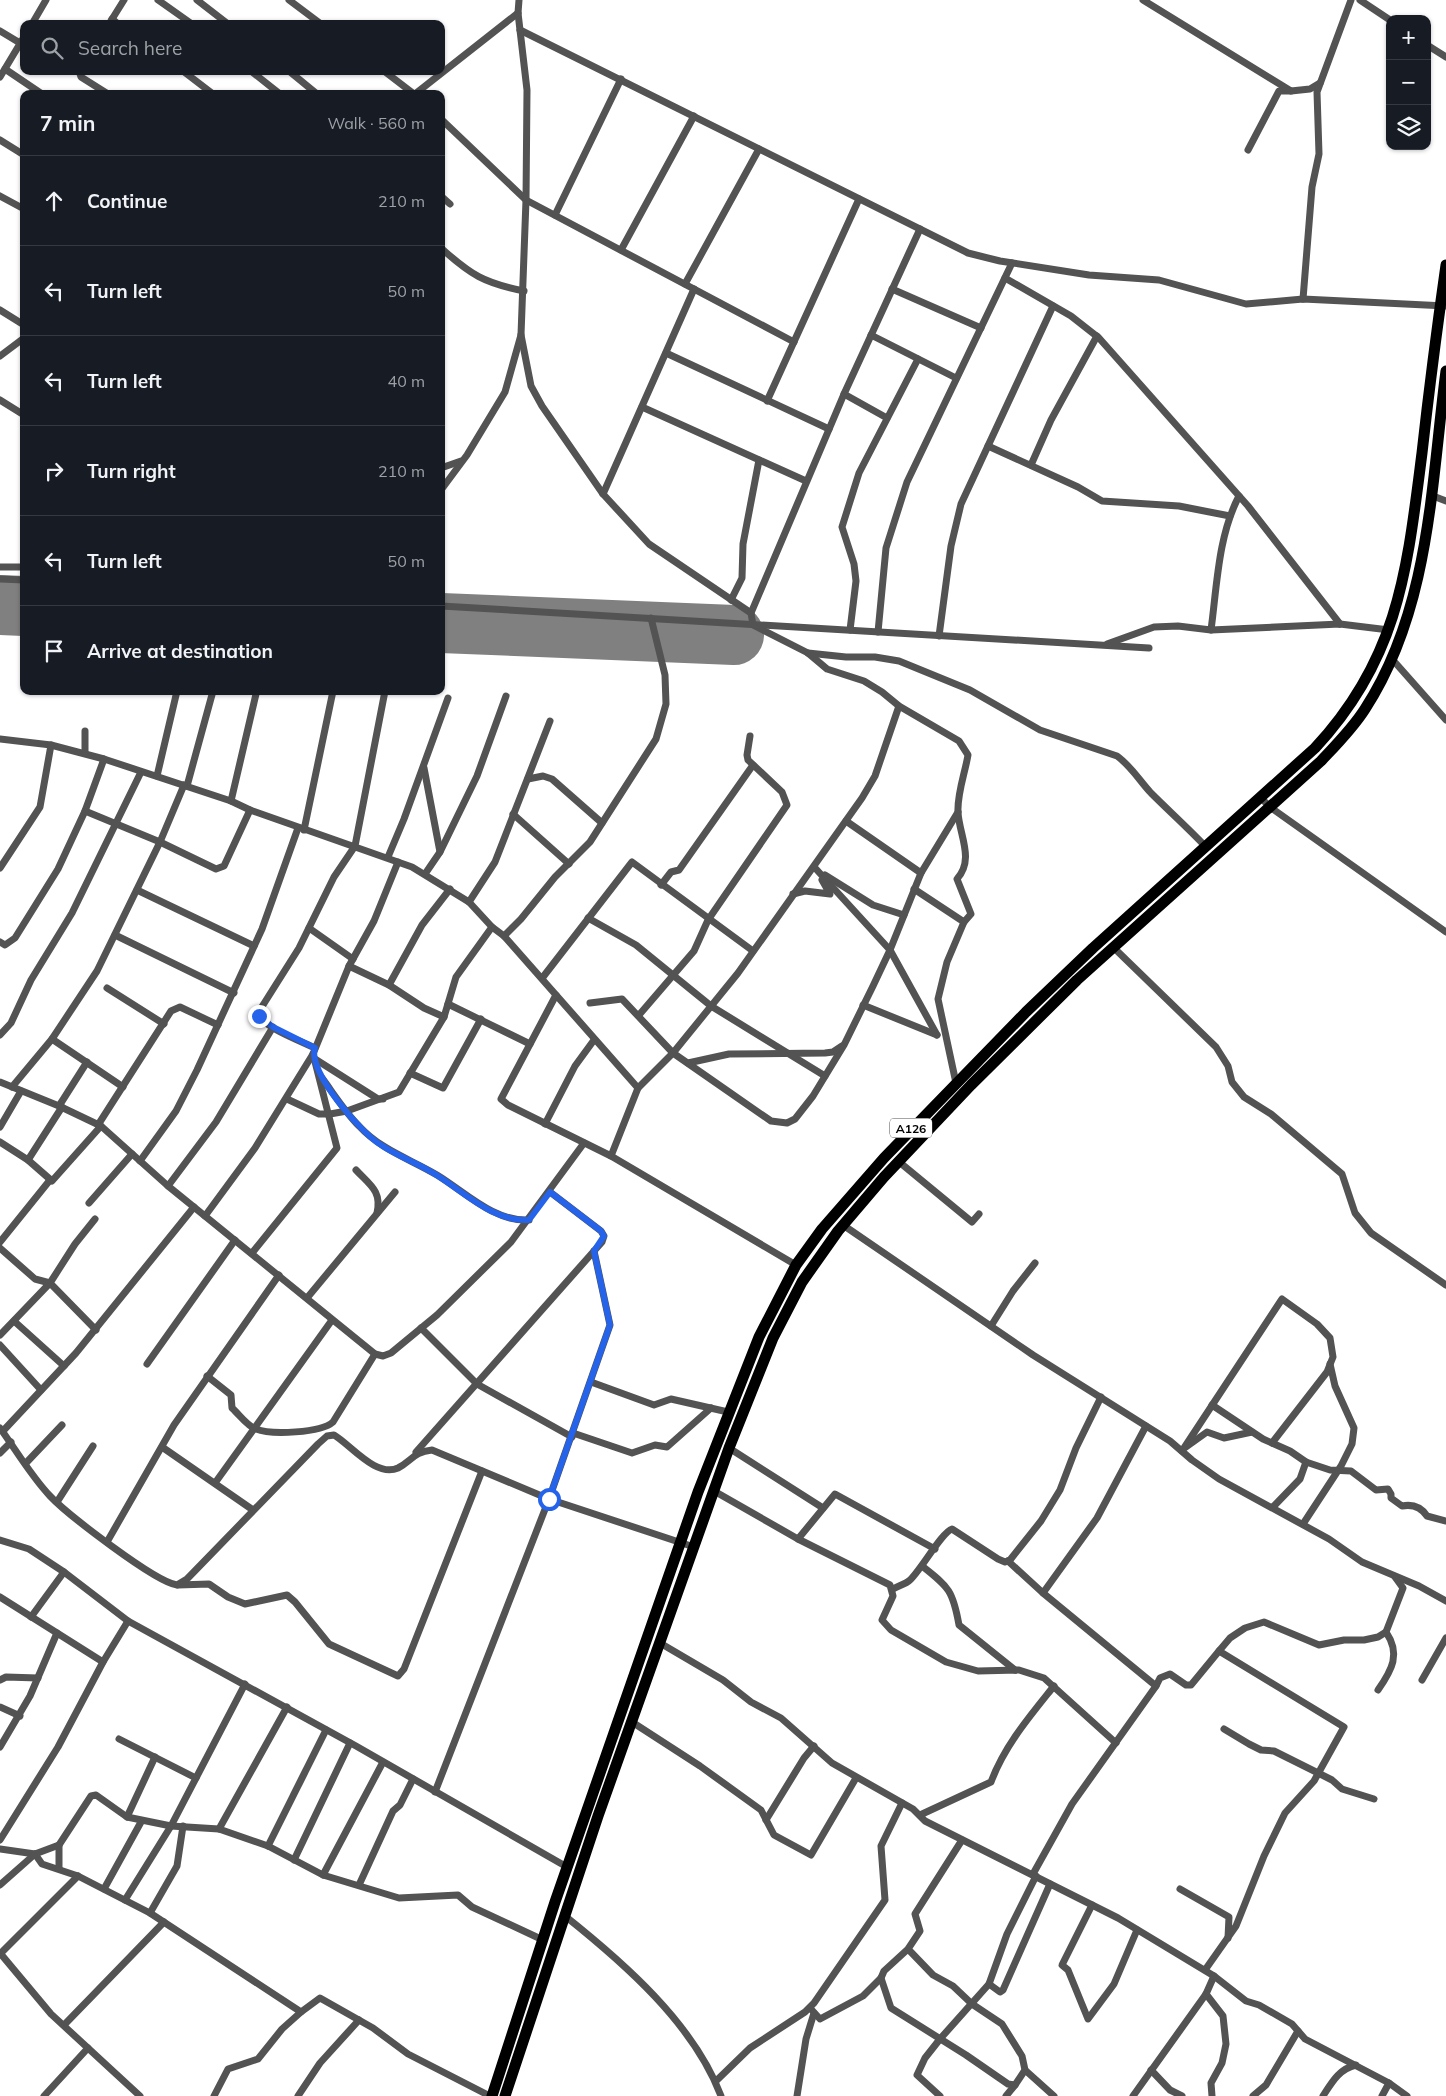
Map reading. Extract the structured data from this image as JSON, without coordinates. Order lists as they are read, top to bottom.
{
  "streets": {
    "highway": ["A126"]
  },
  "page": {
    "map_buttons": ["+", "−"],
    "search": "Search here",
    "heading": ["7 min", "Walk · 560 m"],
    "list": [
      ["Continue", "210 m"],
      ["Turn left", "50 m"],
      ["Turn left", "40 m"],
      ["Turn right", "210 m"],
      ["Turn left", "50 m"],
      "Arrive at destination"
    ]
  }
}
